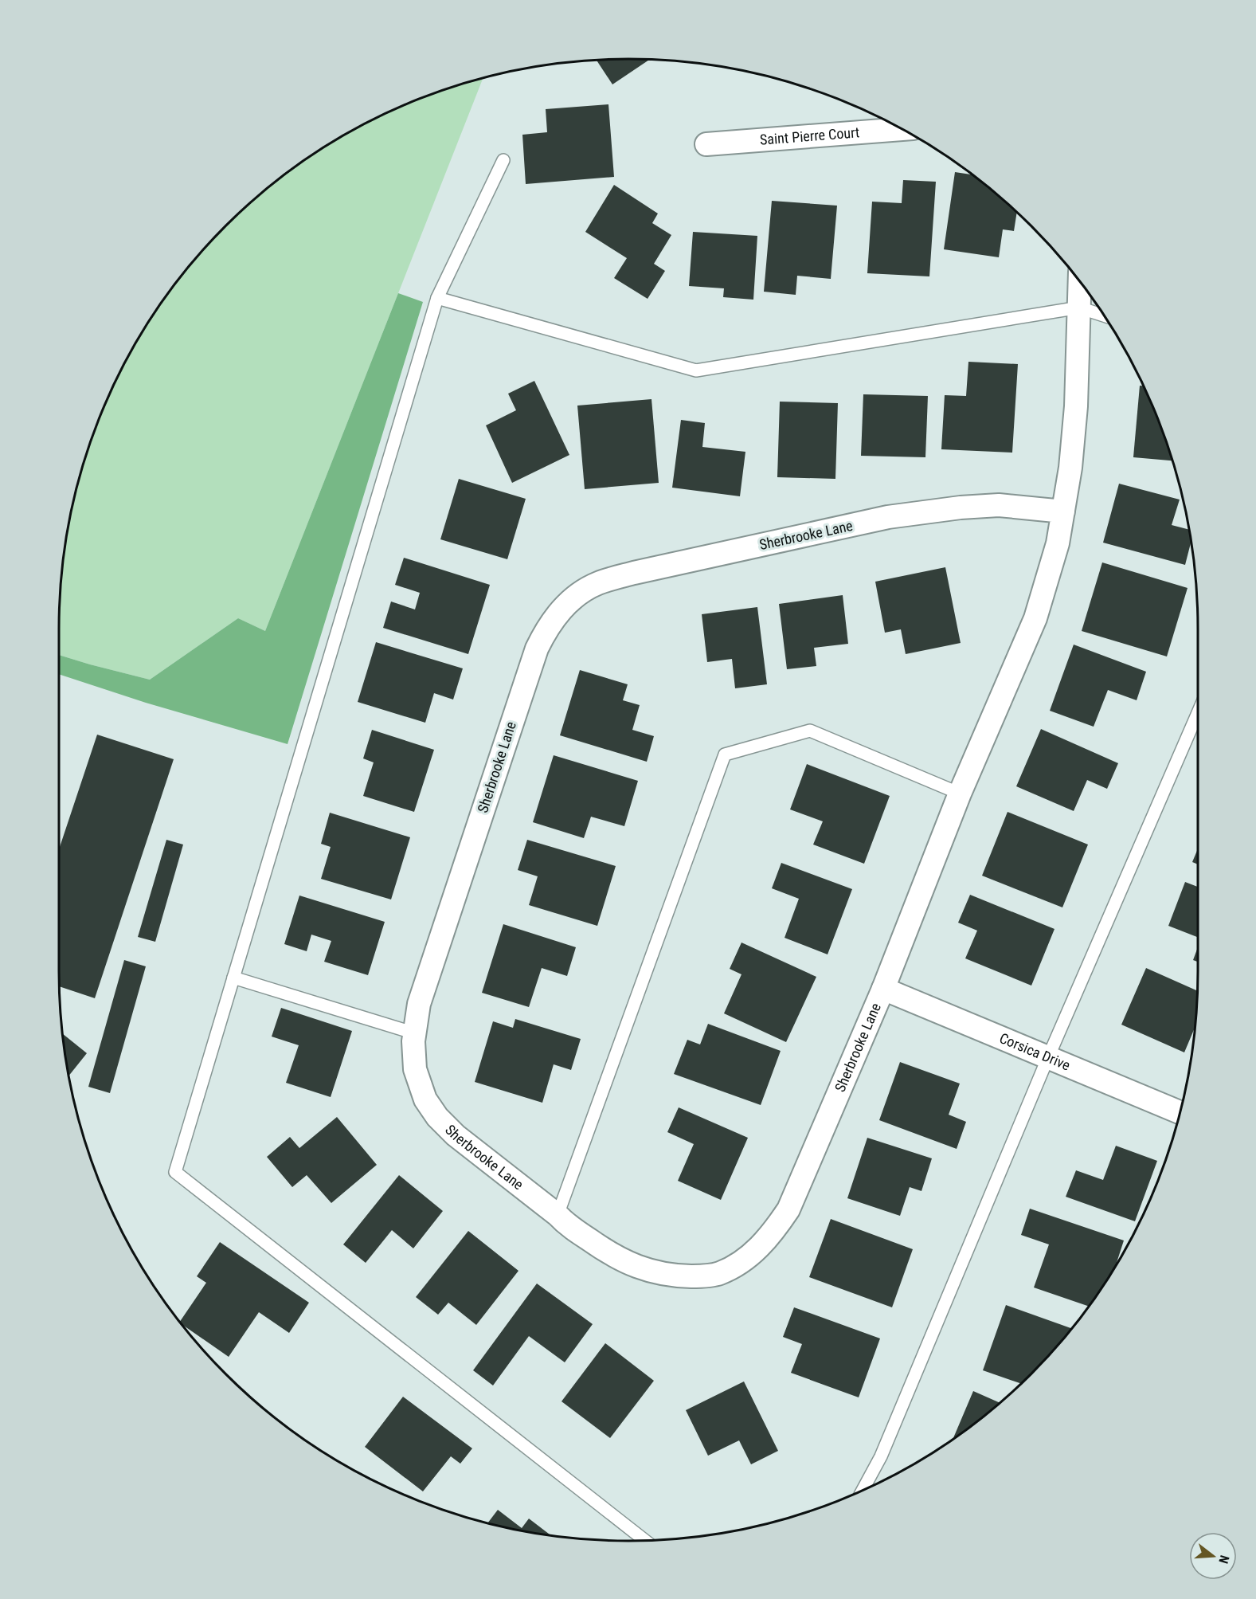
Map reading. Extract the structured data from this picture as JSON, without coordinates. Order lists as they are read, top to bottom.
{
  "streets": {
    "street": ["Saint Pierre Court", "Sherbrooke Lane", "Corsica Drive"]
  },
  "crossings": [
    ["Sherbrooke Lane", "Corsica Drive"]
  ],
  "north": "right"
}
